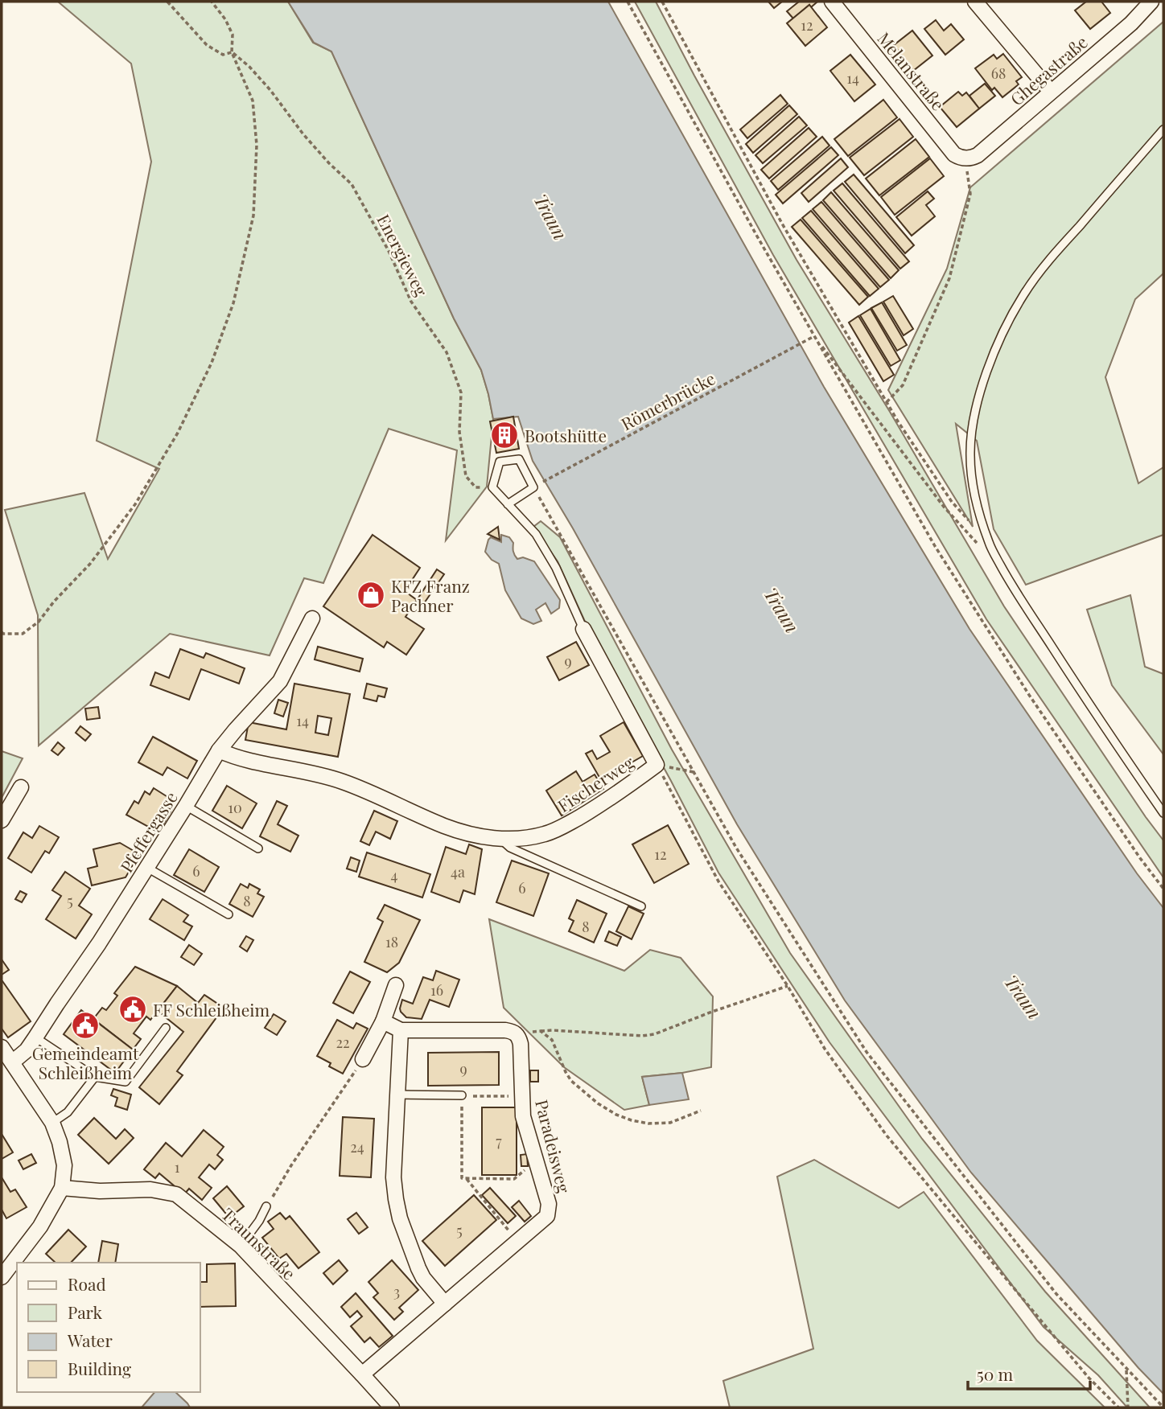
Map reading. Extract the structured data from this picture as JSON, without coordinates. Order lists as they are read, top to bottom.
{
  "streets": {
    "street": [
      "Ghegastraße",
      "Melanstraße",
      "Fischerweg",
      "Pfeffergasse",
      "Paradeisweg",
      "Traunstraße"
    ],
    "path": ["Energieweg", "Römerbrücke"]
  },
  "crossings": [
    ["Ghegastraße", "Melanstraße"],
    ["Fischerweg", "Pfeffergasse"],
    ["Paradeisweg", "Traunstraße"]
  ],
  "water": ["Traun"],
  "places": {
    "building": ["Bootshütte"],
    "shop": ["KFZ Franz Pachner"],
    "public building": ["FF Schleißheim", "Gemeindeamt Schleißheim"]
  },
  "house_numbers": [
    "12",
    "68",
    "14",
    "9",
    "14",
    "10",
    "12",
    "6",
    "4a",
    "4",
    "6",
    "5",
    "8",
    "8",
    "18",
    "16",
    "22",
    "9",
    "7",
    "24",
    "1",
    "5",
    "3"
  ],
  "legend": [
    "Road",
    "Park",
    "Water",
    "Building"
  ],
  "scale_bar": "50 m"
}
